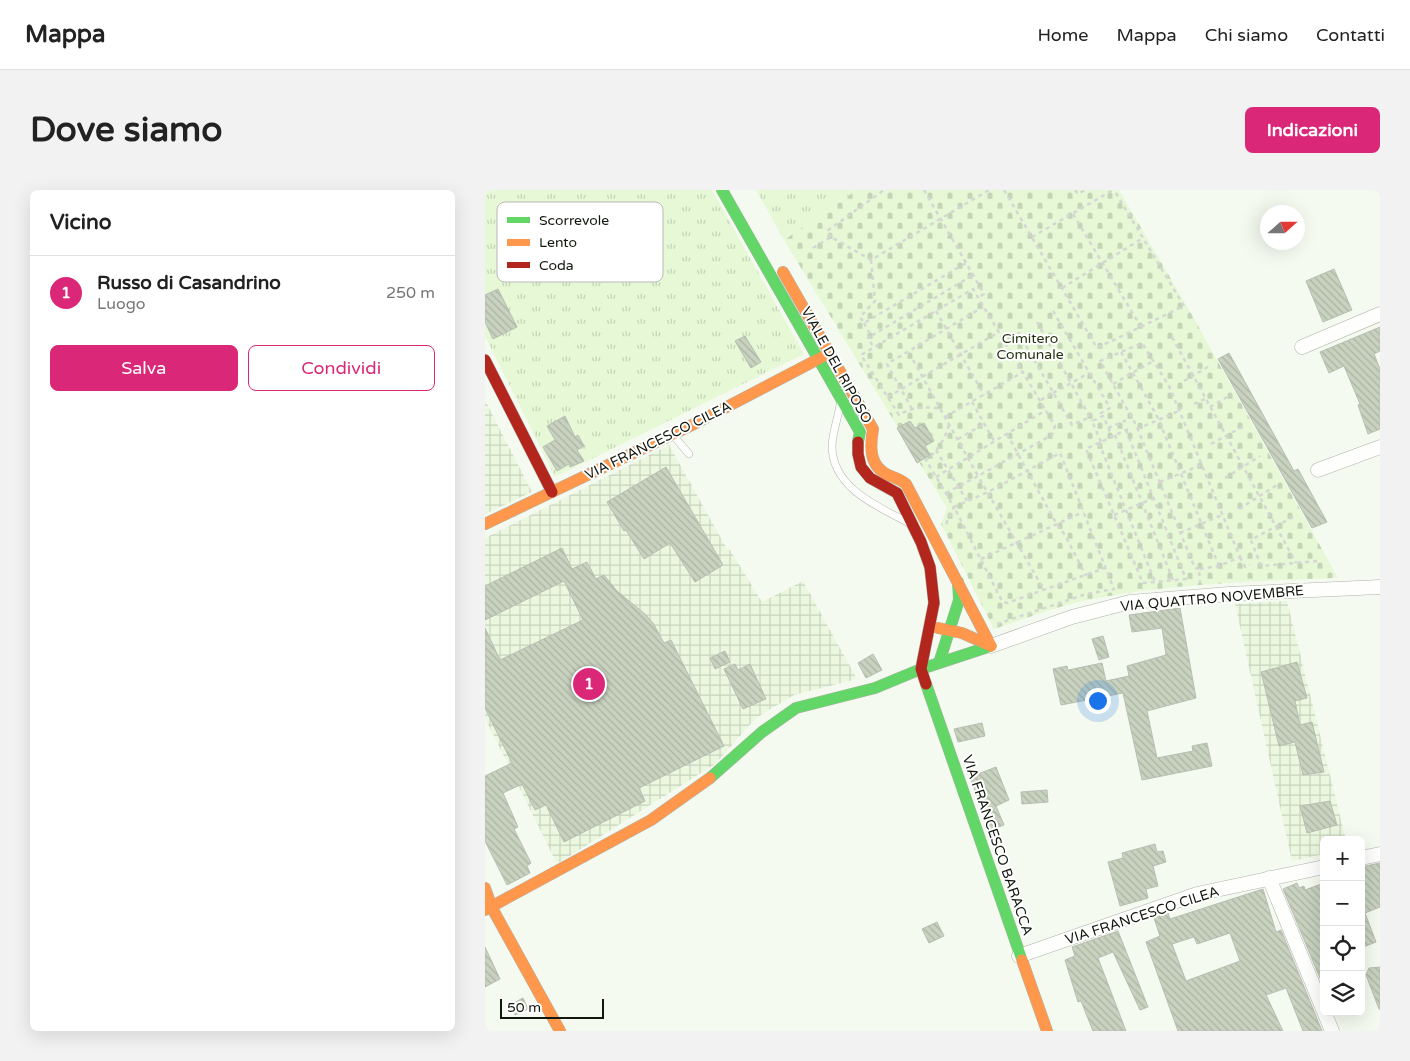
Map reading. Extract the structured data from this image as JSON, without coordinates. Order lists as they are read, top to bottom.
{
  "streets": {
    "street": [
      "VIALE DEL RIPOSO",
      "VIA FRANCESCO CILEA",
      "VIA QUATTRO NOVEMBRE",
      "VIA FRANCESCO BARACCA"
    ]
  },
  "crossings": [
    ["VIALE DEL RIPOSO", "VIA FRANCESCO CILEA"],
    ["VIALE DEL RIPOSO", "VIA QUATTRO NOVEMBRE"],
    ["VIALE DEL RIPOSO", "VIA FRANCESCO BARACCA"],
    ["VIA FRANCESCO CILEA", "VIA FRANCESCO BARACCA"]
  ],
  "parks": ["Cimitero Comunale"],
  "legend": ["Scorrevole", "Lento", "Coda"],
  "scale_bar": "50 m",
  "north": "right",
  "page": {
    "header": "Mappa",
    "nav": [
      "Home",
      "Mappa",
      "Chi siamo",
      "Contatti"
    ],
    "buttons": [
      "Indicazioni",
      ["Salva", "Condividi"]
    ],
    "title": "Dove siamo",
    "heading": "Vicino",
    "list": [
      {
        "mark": "1",
        "name": "Russo di Casandrino",
        "note": "Luogo",
        "value": "250 m"
      }
    ],
    "pins": "1",
    "map_buttons": ["+", "−"],
    "scale": "50 m"
  }
}
